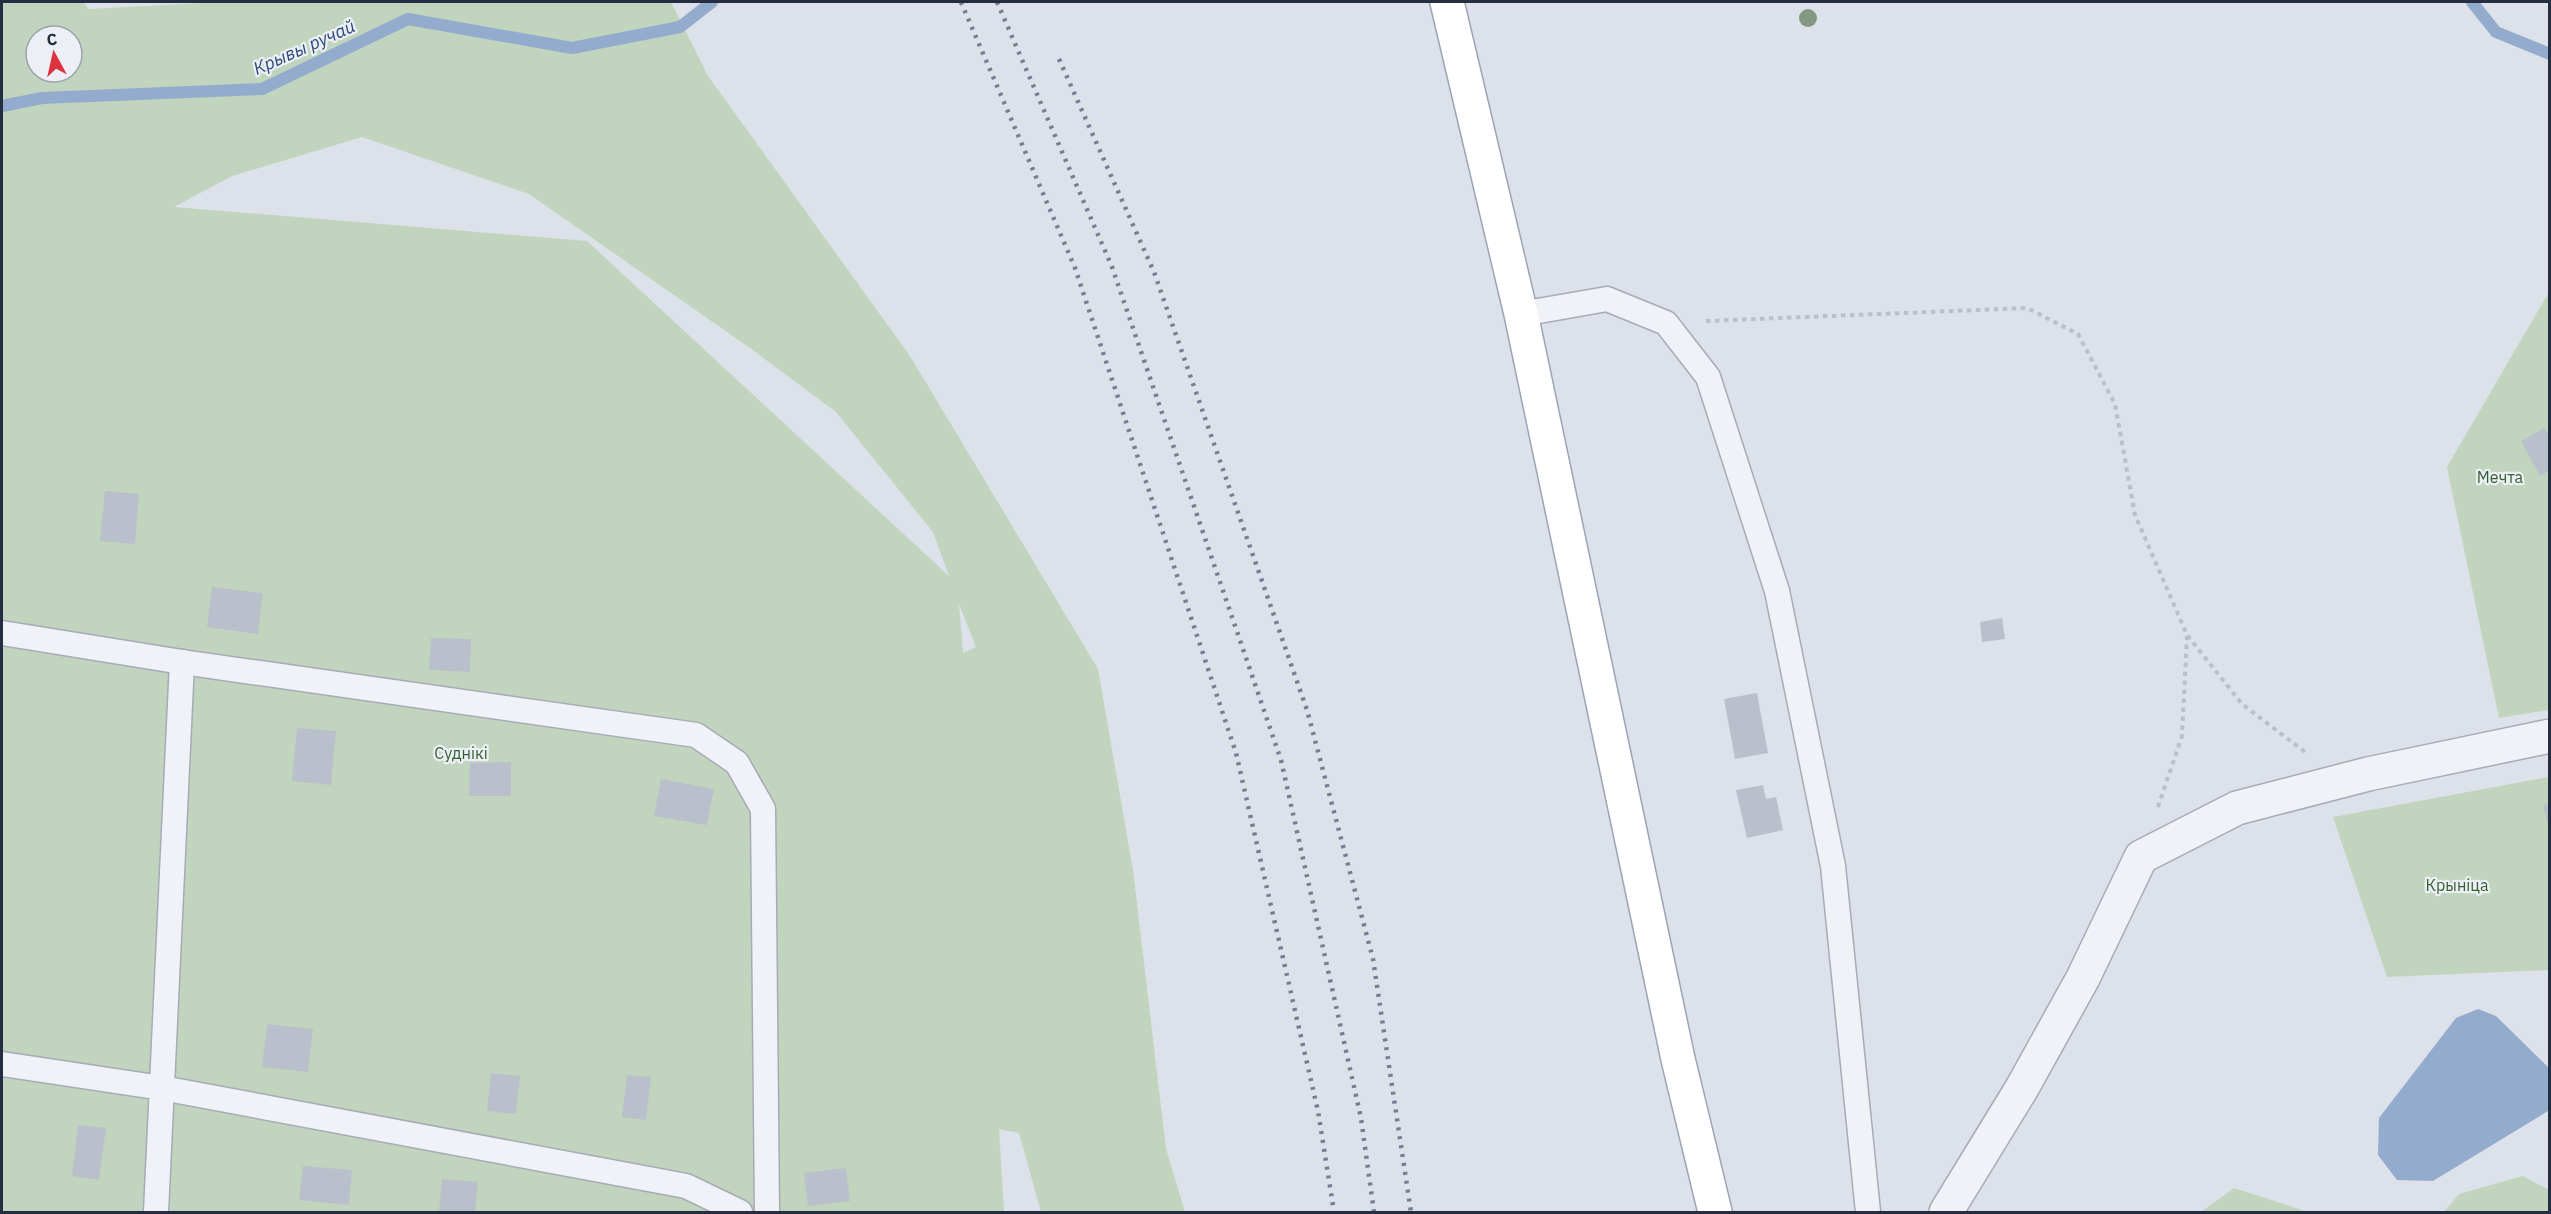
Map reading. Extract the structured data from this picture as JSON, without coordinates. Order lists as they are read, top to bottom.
{
  "water": ["Крывы ручай"],
  "parks": ["Мечта", "Суднікі", "Крыніца"],
  "north": "top"
}
